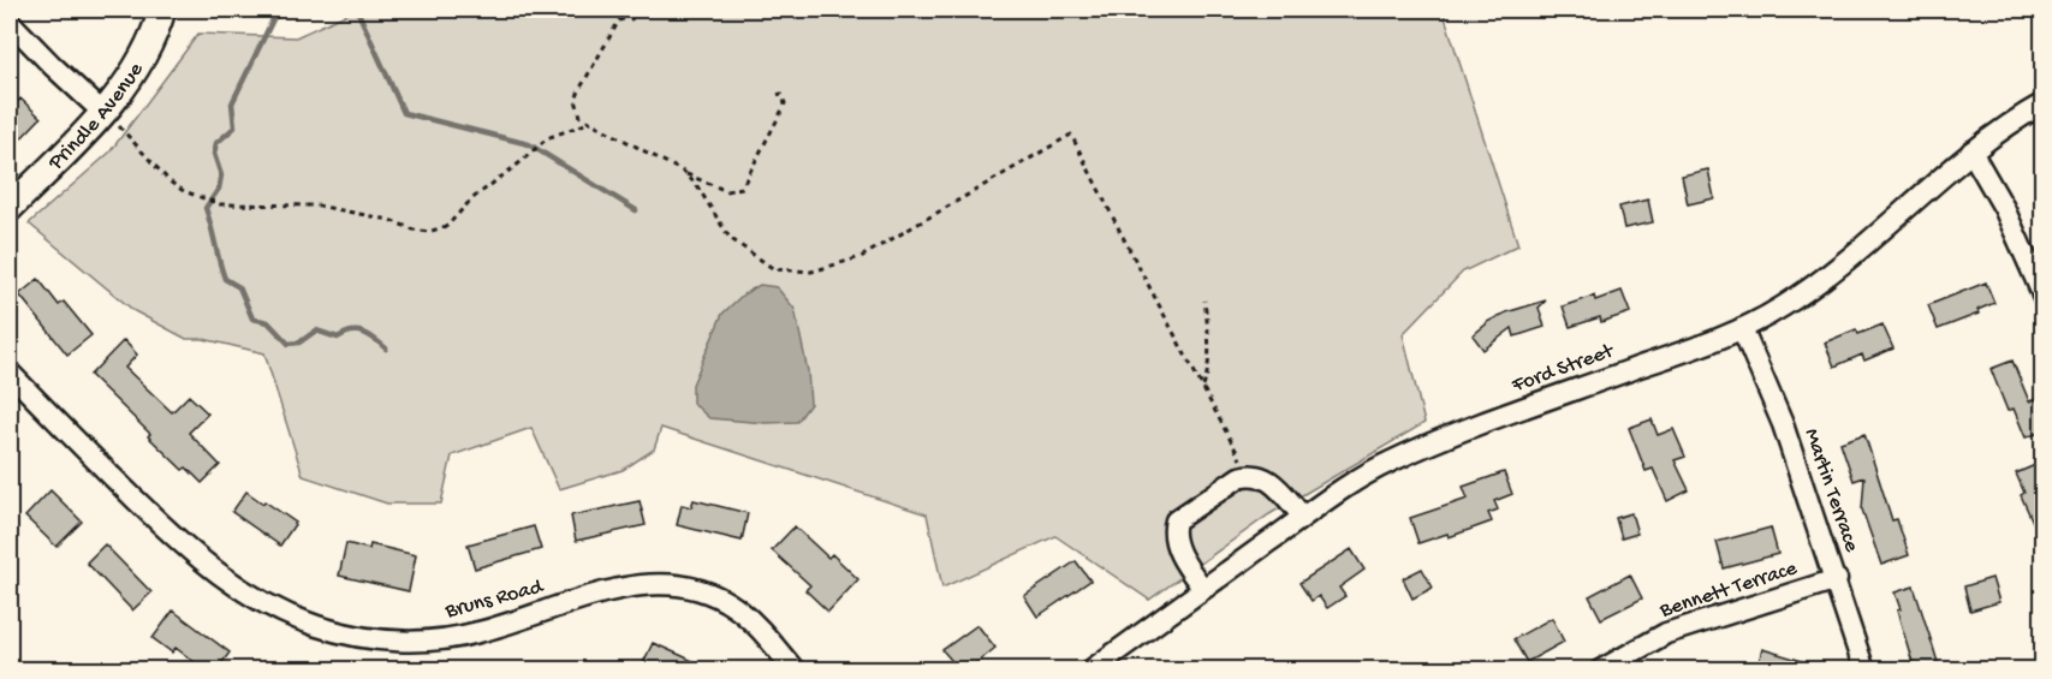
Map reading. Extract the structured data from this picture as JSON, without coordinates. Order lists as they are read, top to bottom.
{
  "streets": {
    "main road": ["Prindle Avenue"],
    "street": [
      "Ford Street",
      "Martin Terrace",
      "Bennett Terrace",
      "Bruns Road"
    ]
  },
  "crossings": [
    ["Ford Street", "Martin Terrace"],
    ["Martin Terrace", "Bennett Terrace"]
  ]
}
